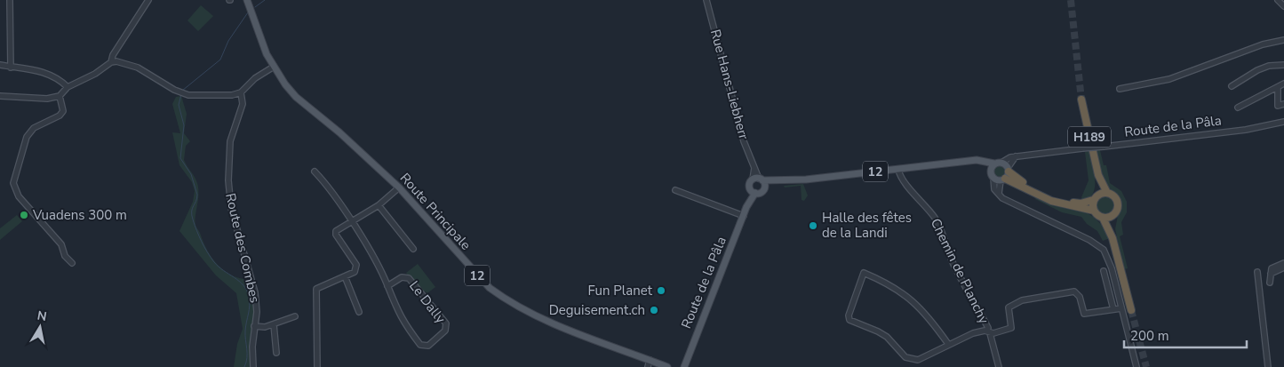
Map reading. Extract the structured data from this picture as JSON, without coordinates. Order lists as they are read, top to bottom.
{
  "streets": {
    "highway": ["H189"],
    "main road": ["Route de la Pâla", "12", "Route Principale"],
    "street": [
      "Rue Hans-Liebherr",
      "Route des Combes",
      "Chemin de Planchy",
      "Le Dally"
    ]
  },
  "crossings": [
    ["Rue Hans-Liebherr", "Route de la Pâla"],
    ["Rue Hans-Liebherr", "12"],
    ["Route de la Pâla", "12"],
    ["12", "Chemin de Planchy"]
  ],
  "places": [
    "Vuadens 300 m",
    "Halle des fêtes de la Landi",
    "Fun Planet",
    "Deguisement.ch"
  ],
  "scale_bar": "200 m",
  "north": "top"
}
